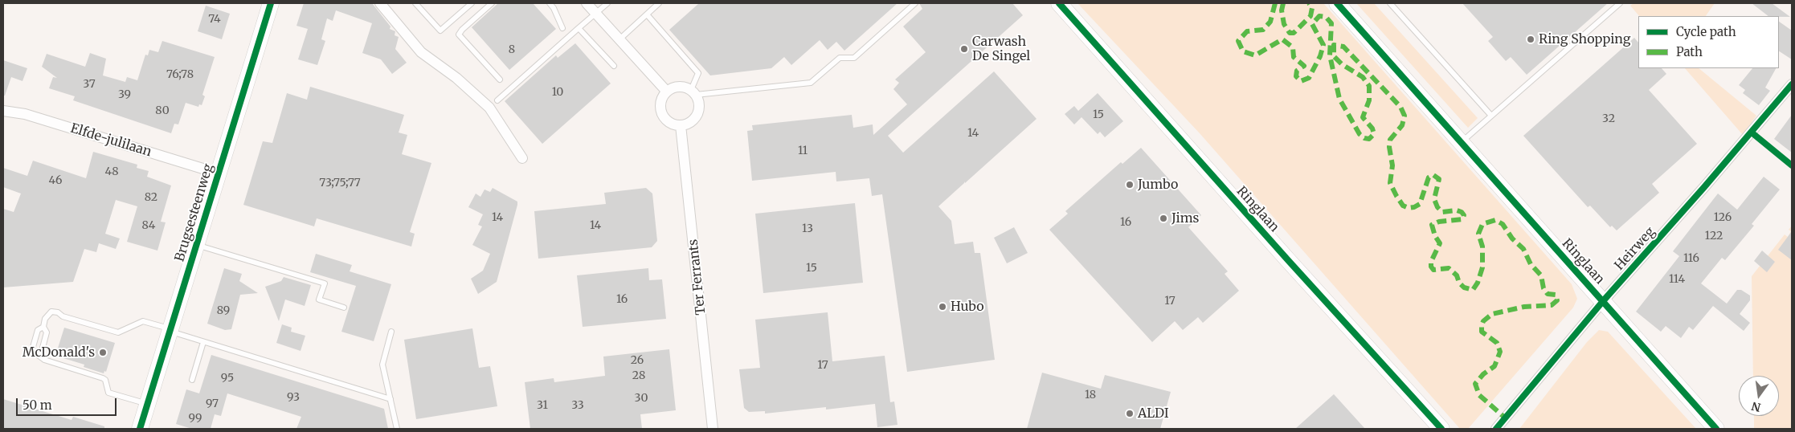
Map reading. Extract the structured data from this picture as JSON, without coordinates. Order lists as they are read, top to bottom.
{
  "streets": {
    "main road": ["Ringlaan", "Brugsesteenweg"],
    "street": ["Elfde-julilaan", "Heirweg", "Ter Ferrants"]
  },
  "crossings": [
    ["Elfde-julilaan", "Brugsesteenweg"],
    ["Ringlaan", "Heirweg"]
  ],
  "places": [
    "Ring Shopping",
    "Carwash De Singel",
    "Jumbo",
    "Jims",
    "Hubo",
    "McDonald's",
    "ALDI"
  ],
  "house_numbers": [
    "74",
    "8",
    "76;78",
    "37",
    "10",
    "39",
    "80",
    "15",
    "32",
    "14",
    "11",
    "48",
    "46",
    "73;75;77",
    "82",
    "14",
    "126",
    "16",
    "84",
    "14",
    "13",
    "122",
    "116",
    "15",
    "114",
    "16",
    "17",
    "89",
    "26",
    "17",
    "28",
    "95",
    "18",
    "93",
    "30",
    "97",
    "31",
    "33",
    "99"
  ],
  "legend": ["Cycle path", "Path"],
  "scale_bar": "50 m",
  "north": "bottom"
}
